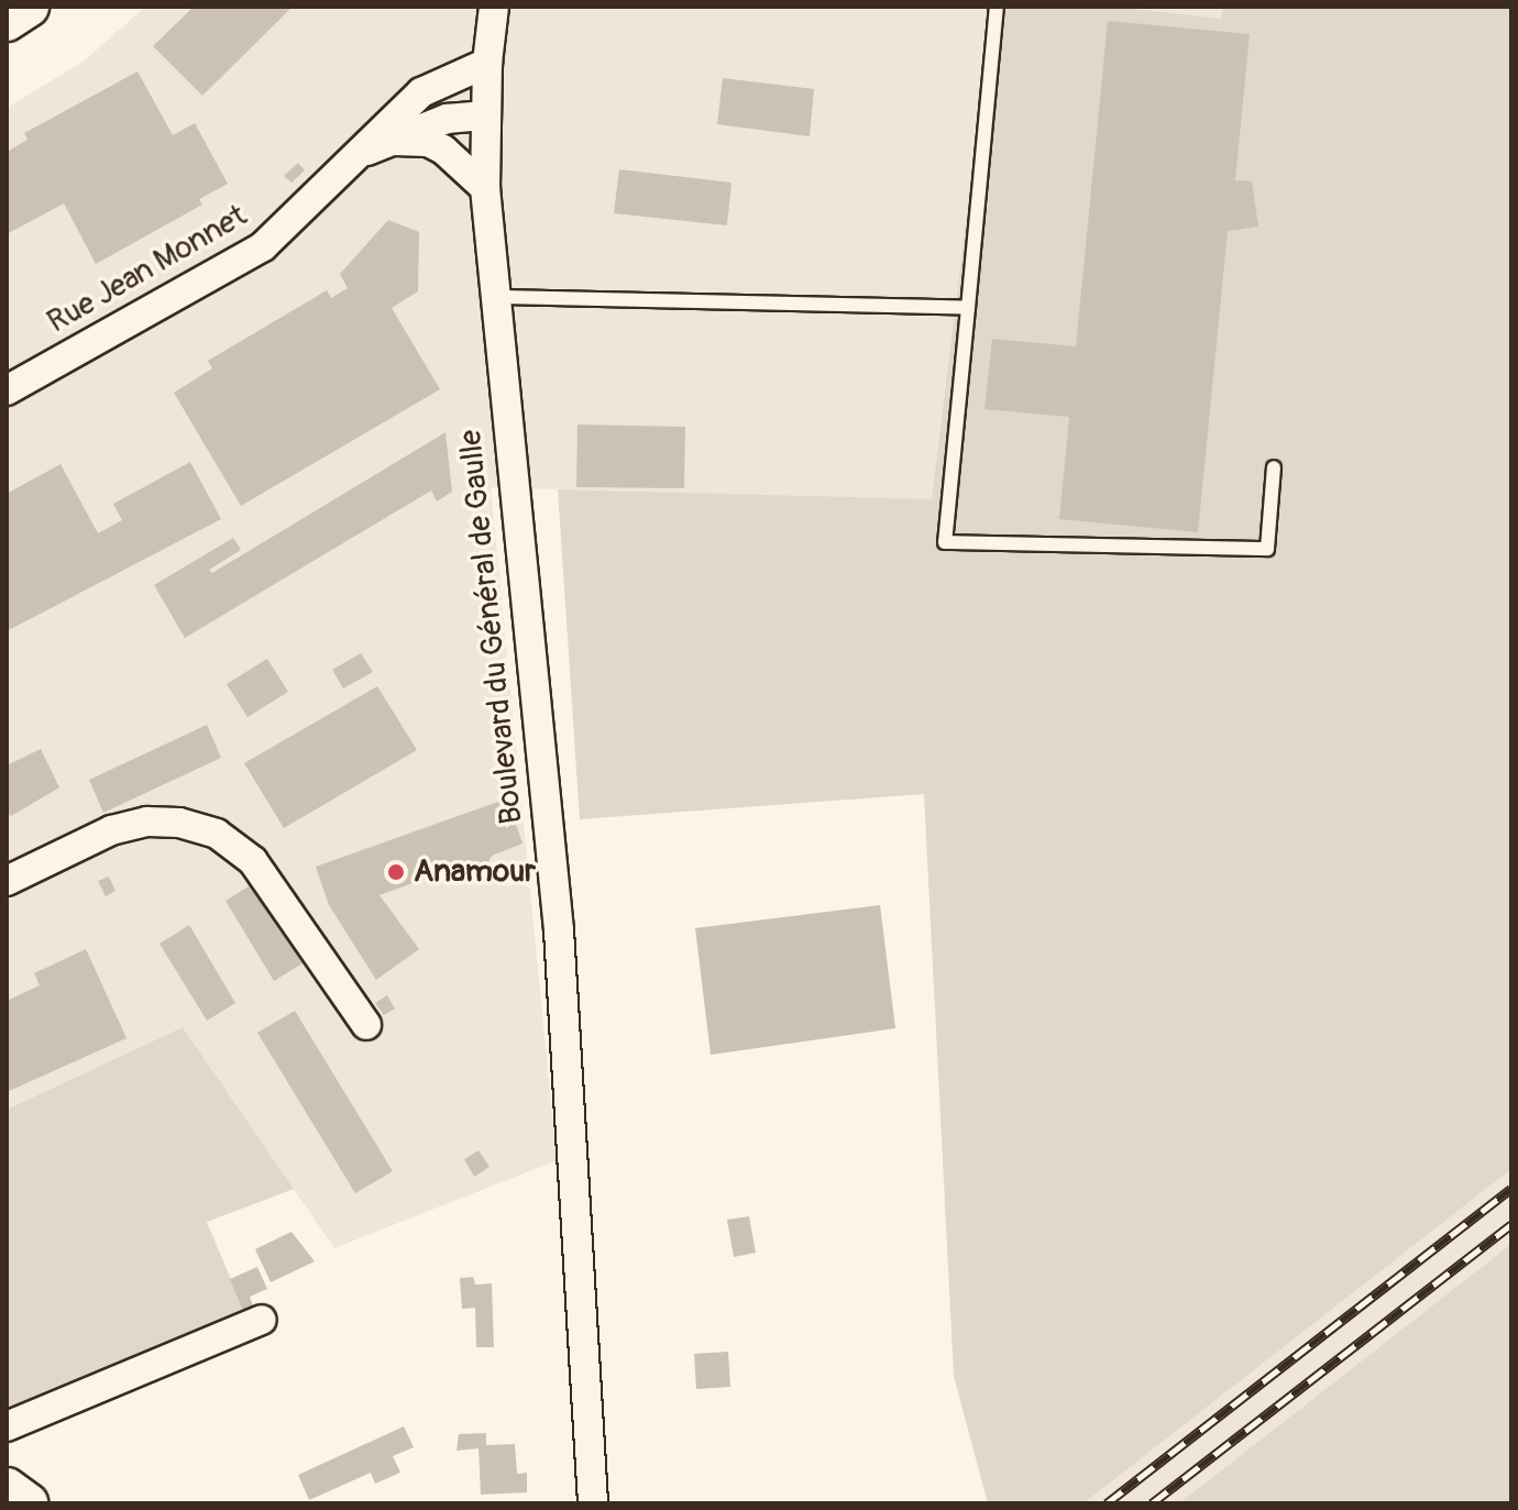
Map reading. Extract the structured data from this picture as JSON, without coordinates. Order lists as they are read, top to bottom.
{
  "streets": {
    "street": ["Rue Jean Monnet", "Boulevard du Général de Gaulle"]
  },
  "crossings": [
    ["Rue Jean Monnet", "Boulevard du Général de Gaulle"]
  ],
  "places": ["Anamour"]
}
